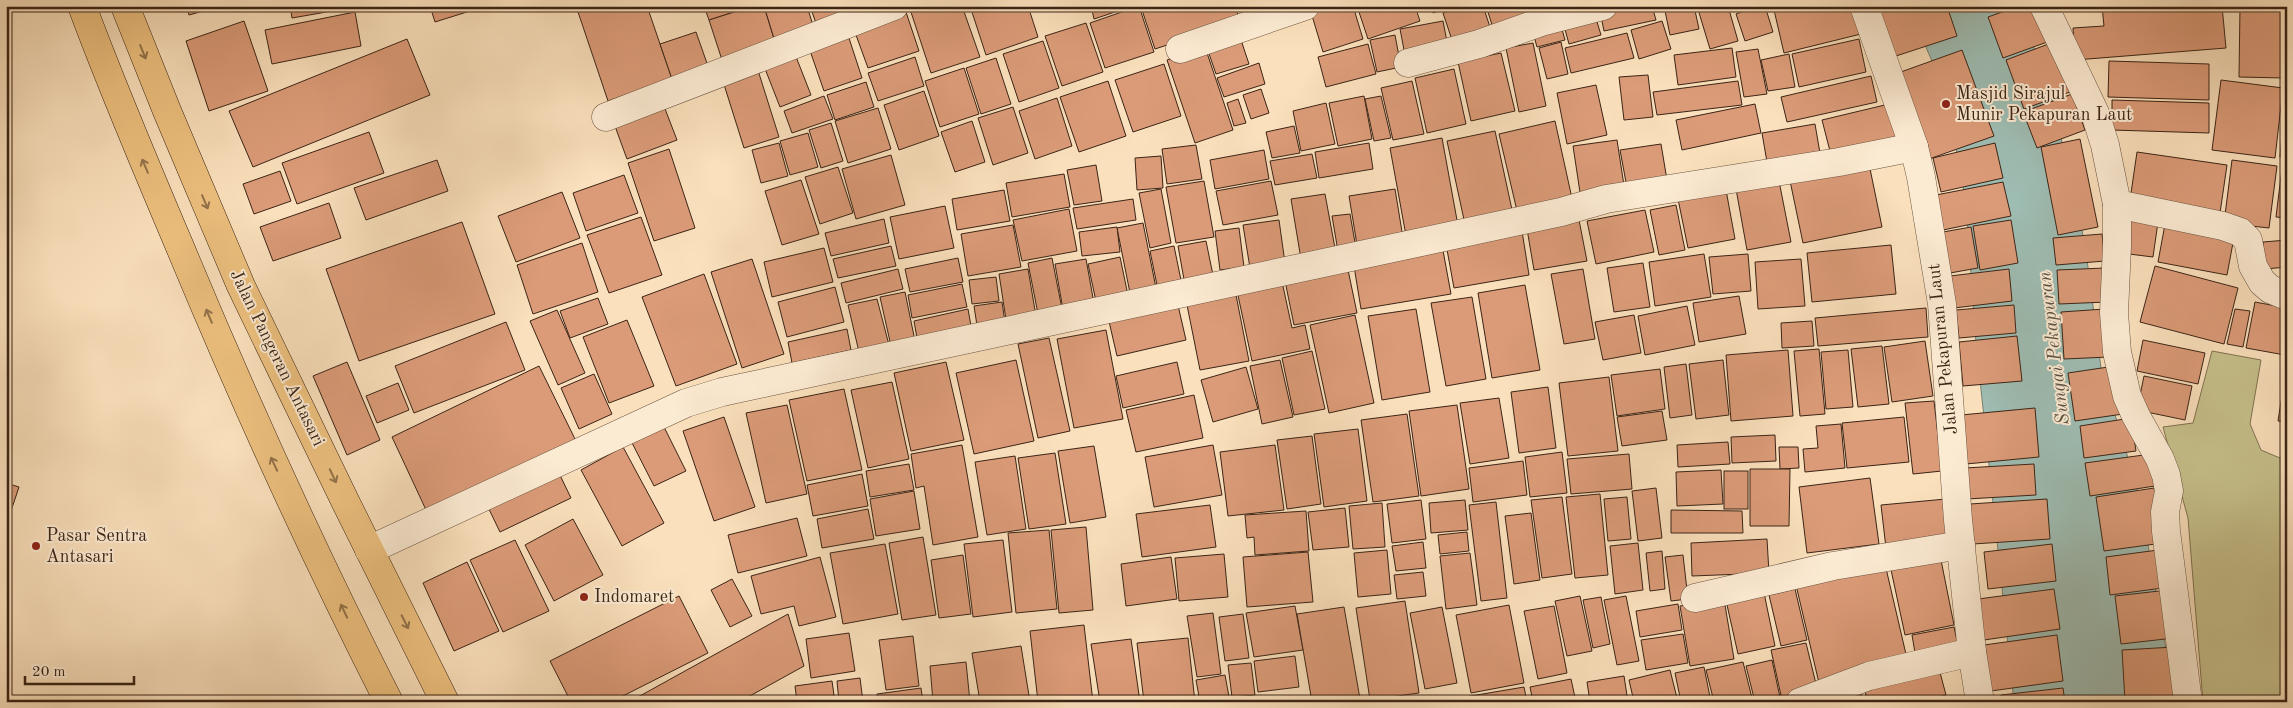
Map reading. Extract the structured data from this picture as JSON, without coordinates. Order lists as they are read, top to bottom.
{
  "streets": {
    "highway": ["Jalan Pangeran Antasari"],
    "street": ["Jalan Pekapuran Laut"]
  },
  "water": ["Sungai Pekapuran"],
  "places": ["Masjid Sirajul Munir Pekapuran Laut", "Pasar Sentra Antasari", "Indomaret"],
  "scale_bar": "20 m"
}
